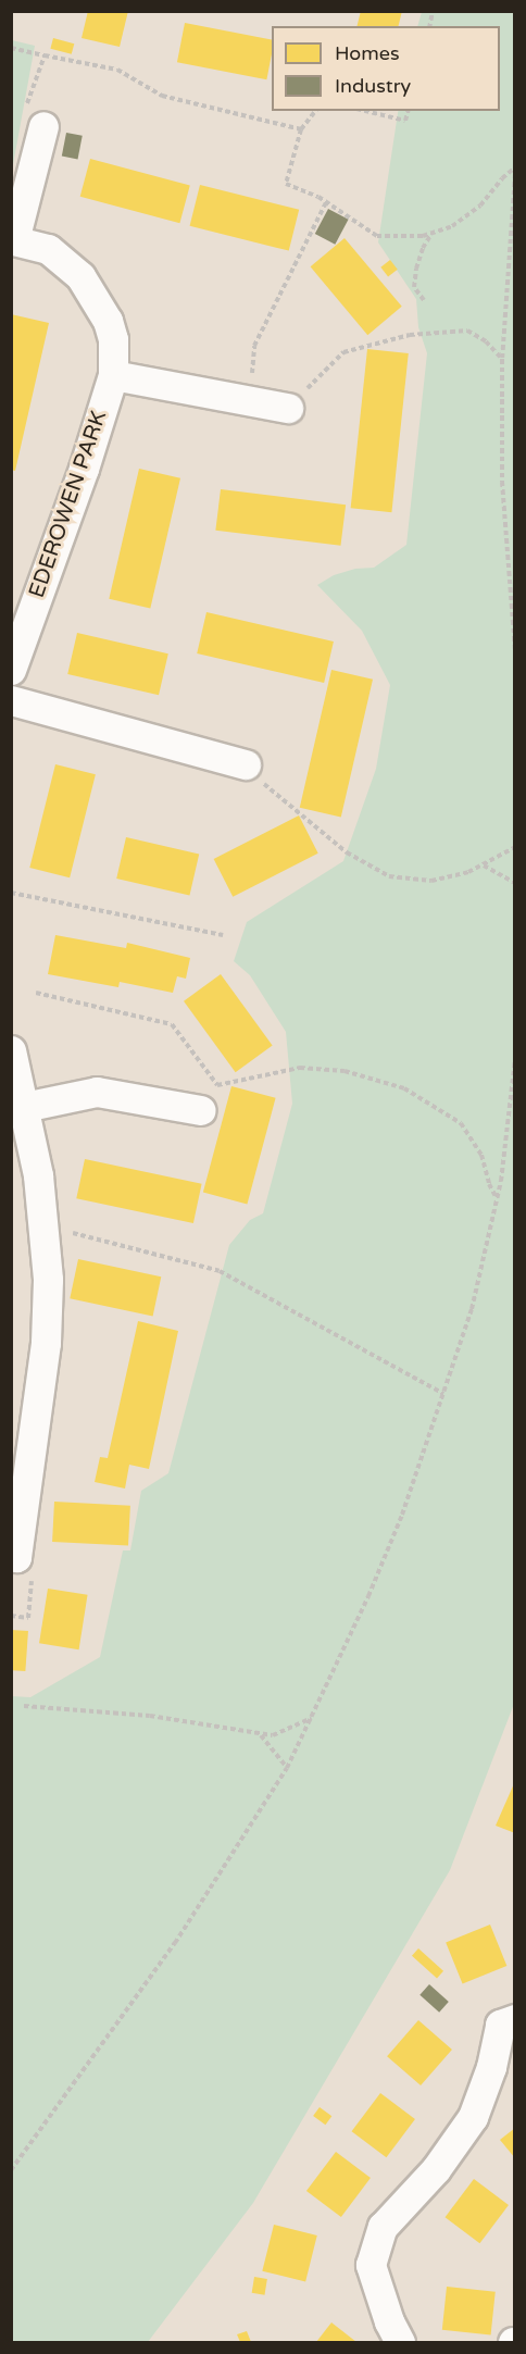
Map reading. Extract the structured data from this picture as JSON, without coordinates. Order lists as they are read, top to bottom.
{
  "streets": {
    "street": ["EDEROWEN PARK"]
  },
  "legend": ["Homes", "Industry"]
}
